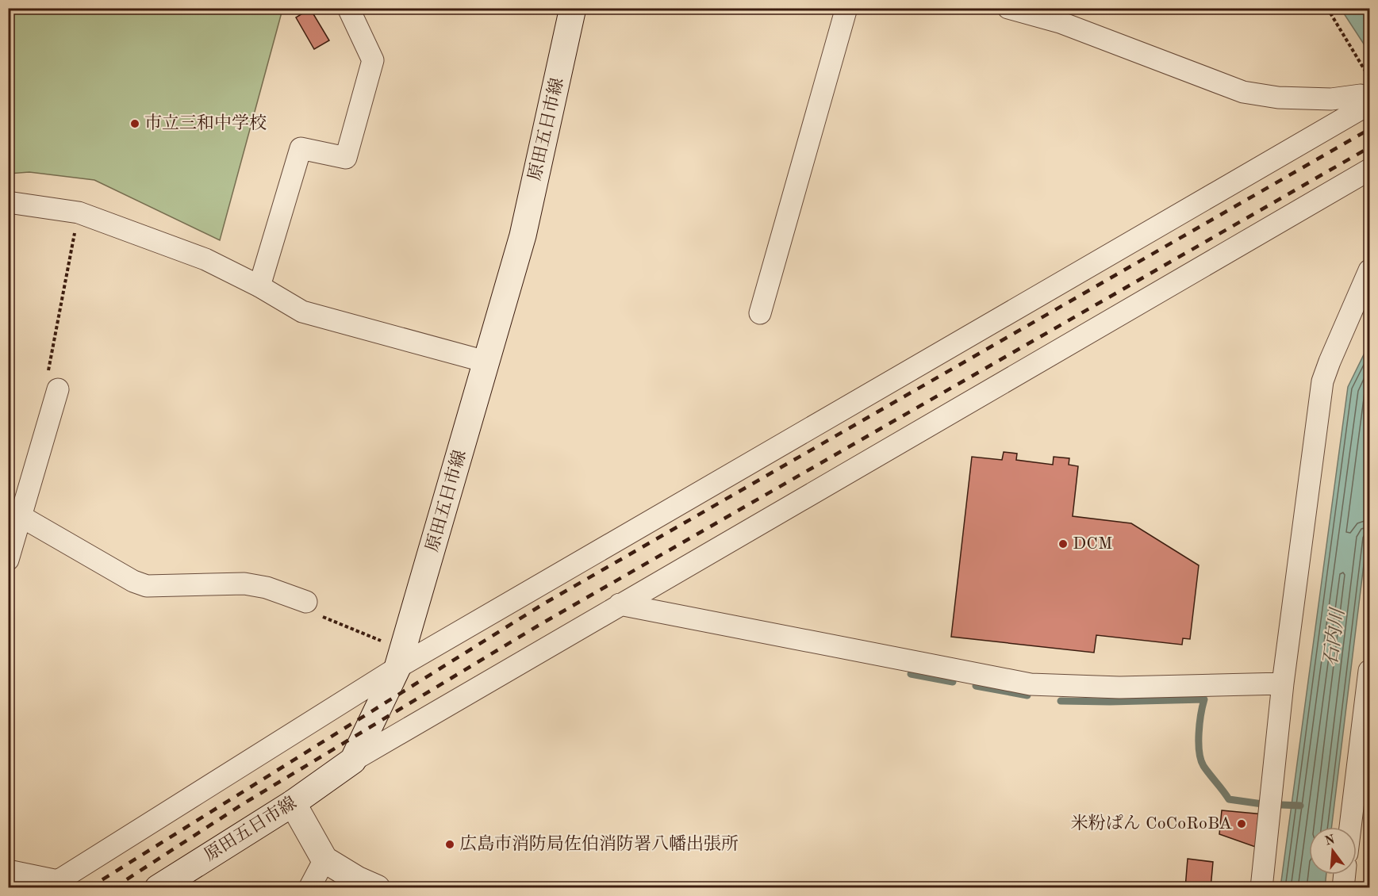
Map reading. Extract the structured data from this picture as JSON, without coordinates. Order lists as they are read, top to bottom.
{
  "streets": {
    "main road": ["原田五日市線"]
  },
  "water": ["石内川"],
  "places": [
    "市立三和中学校",
    "DCM",
    "米粉ぱん CoCoRoBA",
    "広島市消防局佐伯消防署八幡出張所"
  ],
  "north": "top"
}
